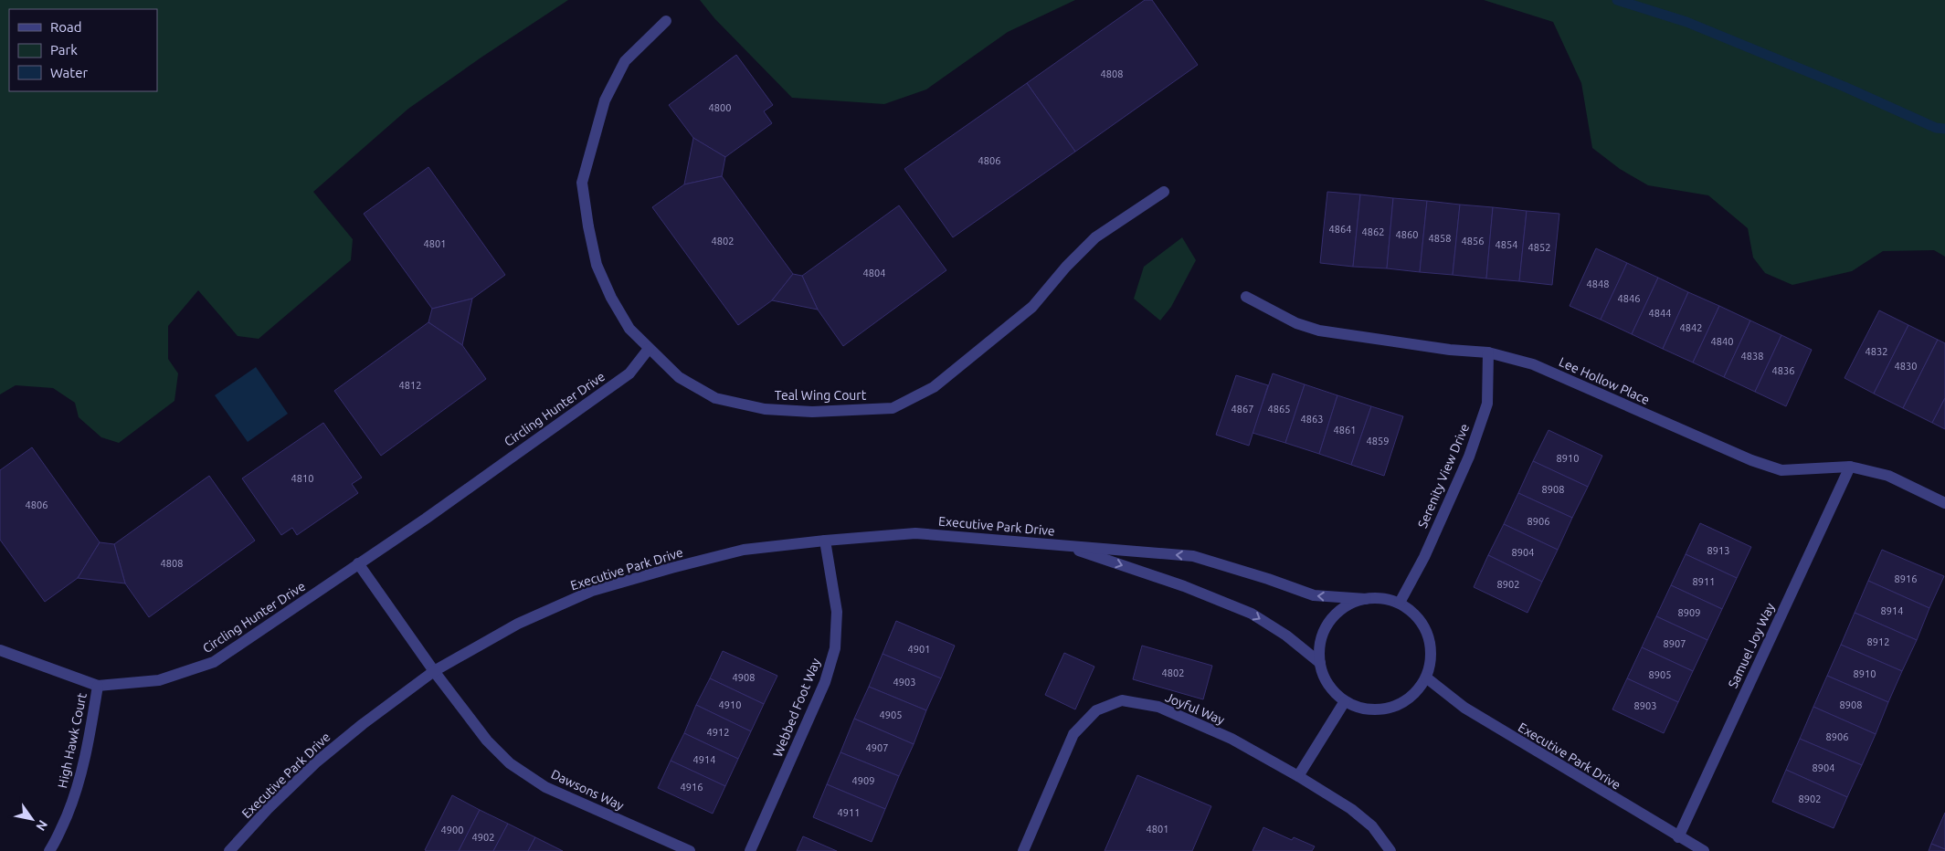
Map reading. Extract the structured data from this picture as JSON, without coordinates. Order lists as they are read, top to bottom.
{
  "streets": {
    "street": [
      "Lee Hollow Place",
      "Teal Wing Court",
      "Circling Hunter Drive",
      "Serenity View Drive",
      "Executive Park Drive",
      "Samuel Joy Way",
      "Webbed Foot Way",
      "Joyful Way",
      "High Hawk Court",
      "Dawsons Way"
    ]
  },
  "crossings": [
    ["Lee Hollow Place", "Serenity View Drive"],
    ["Lee Hollow Place", "Samuel Joy Way"],
    ["Teal Wing Court", "Circling Hunter Drive"],
    ["Circling Hunter Drive", "High Hawk Court"],
    ["Serenity View Drive", "Executive Park Drive"],
    ["Executive Park Drive", "Samuel Joy Way"],
    ["Executive Park Drive", "Webbed Foot Way"],
    ["Executive Park Drive", "Dawsons Way"]
  ],
  "house_numbers": [
    "4808",
    "4800",
    "4806",
    "4864",
    "4862",
    "4860",
    "4858",
    "4802",
    "4856",
    "4801",
    "4854",
    "4852",
    "4804",
    "4848",
    "4846",
    "4844",
    "4842",
    "4840",
    "4832",
    "4838",
    "4830",
    "4836",
    "4812",
    "4867",
    "4865",
    "4863",
    "4861",
    "4859",
    "8910",
    "4810",
    "8908",
    "4806",
    "8906",
    "8913",
    "8904",
    "4808",
    "8916",
    "8911",
    "8902",
    "8914",
    "8909",
    "8912",
    "8907",
    "4901",
    "4802",
    "8910",
    "8905",
    "4908",
    "4903",
    "4910",
    "8908",
    "8903",
    "4905",
    "4912",
    "8906",
    "4907",
    "4914",
    "8904",
    "4909",
    "4916",
    "8902",
    "4911",
    "4801",
    "4900",
    "4902"
  ],
  "legend": ["Road", "Park", "Water"],
  "north": "bottom right"
}
